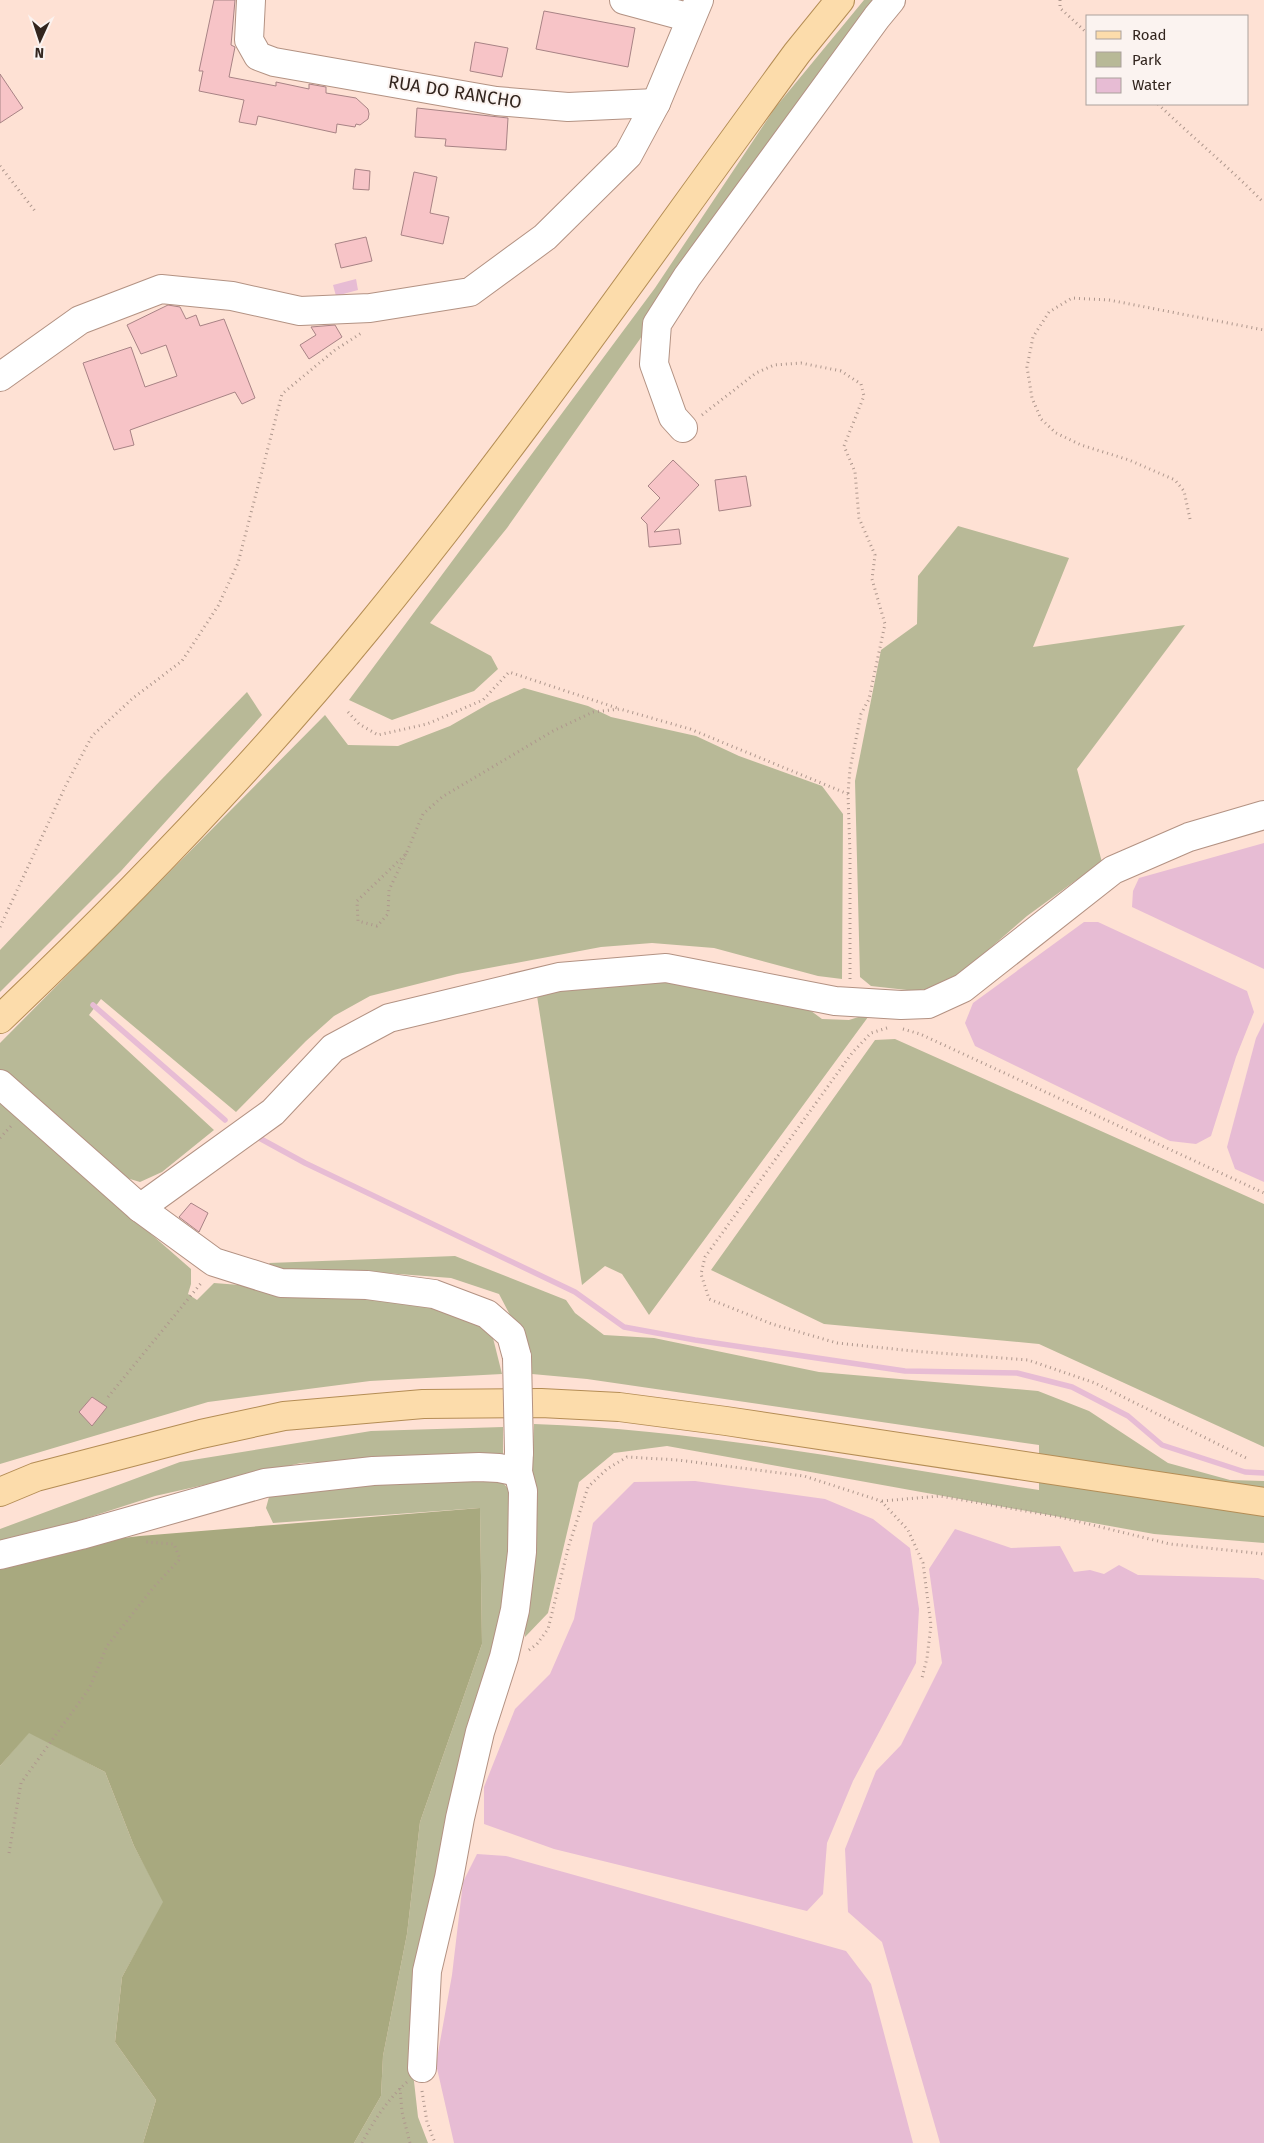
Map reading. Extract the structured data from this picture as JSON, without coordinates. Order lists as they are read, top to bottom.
{
  "streets": {
    "street": ["RUA DO RANCHO"]
  },
  "legend": ["Road", "Park", "Water"],
  "north": "bottom"
}
